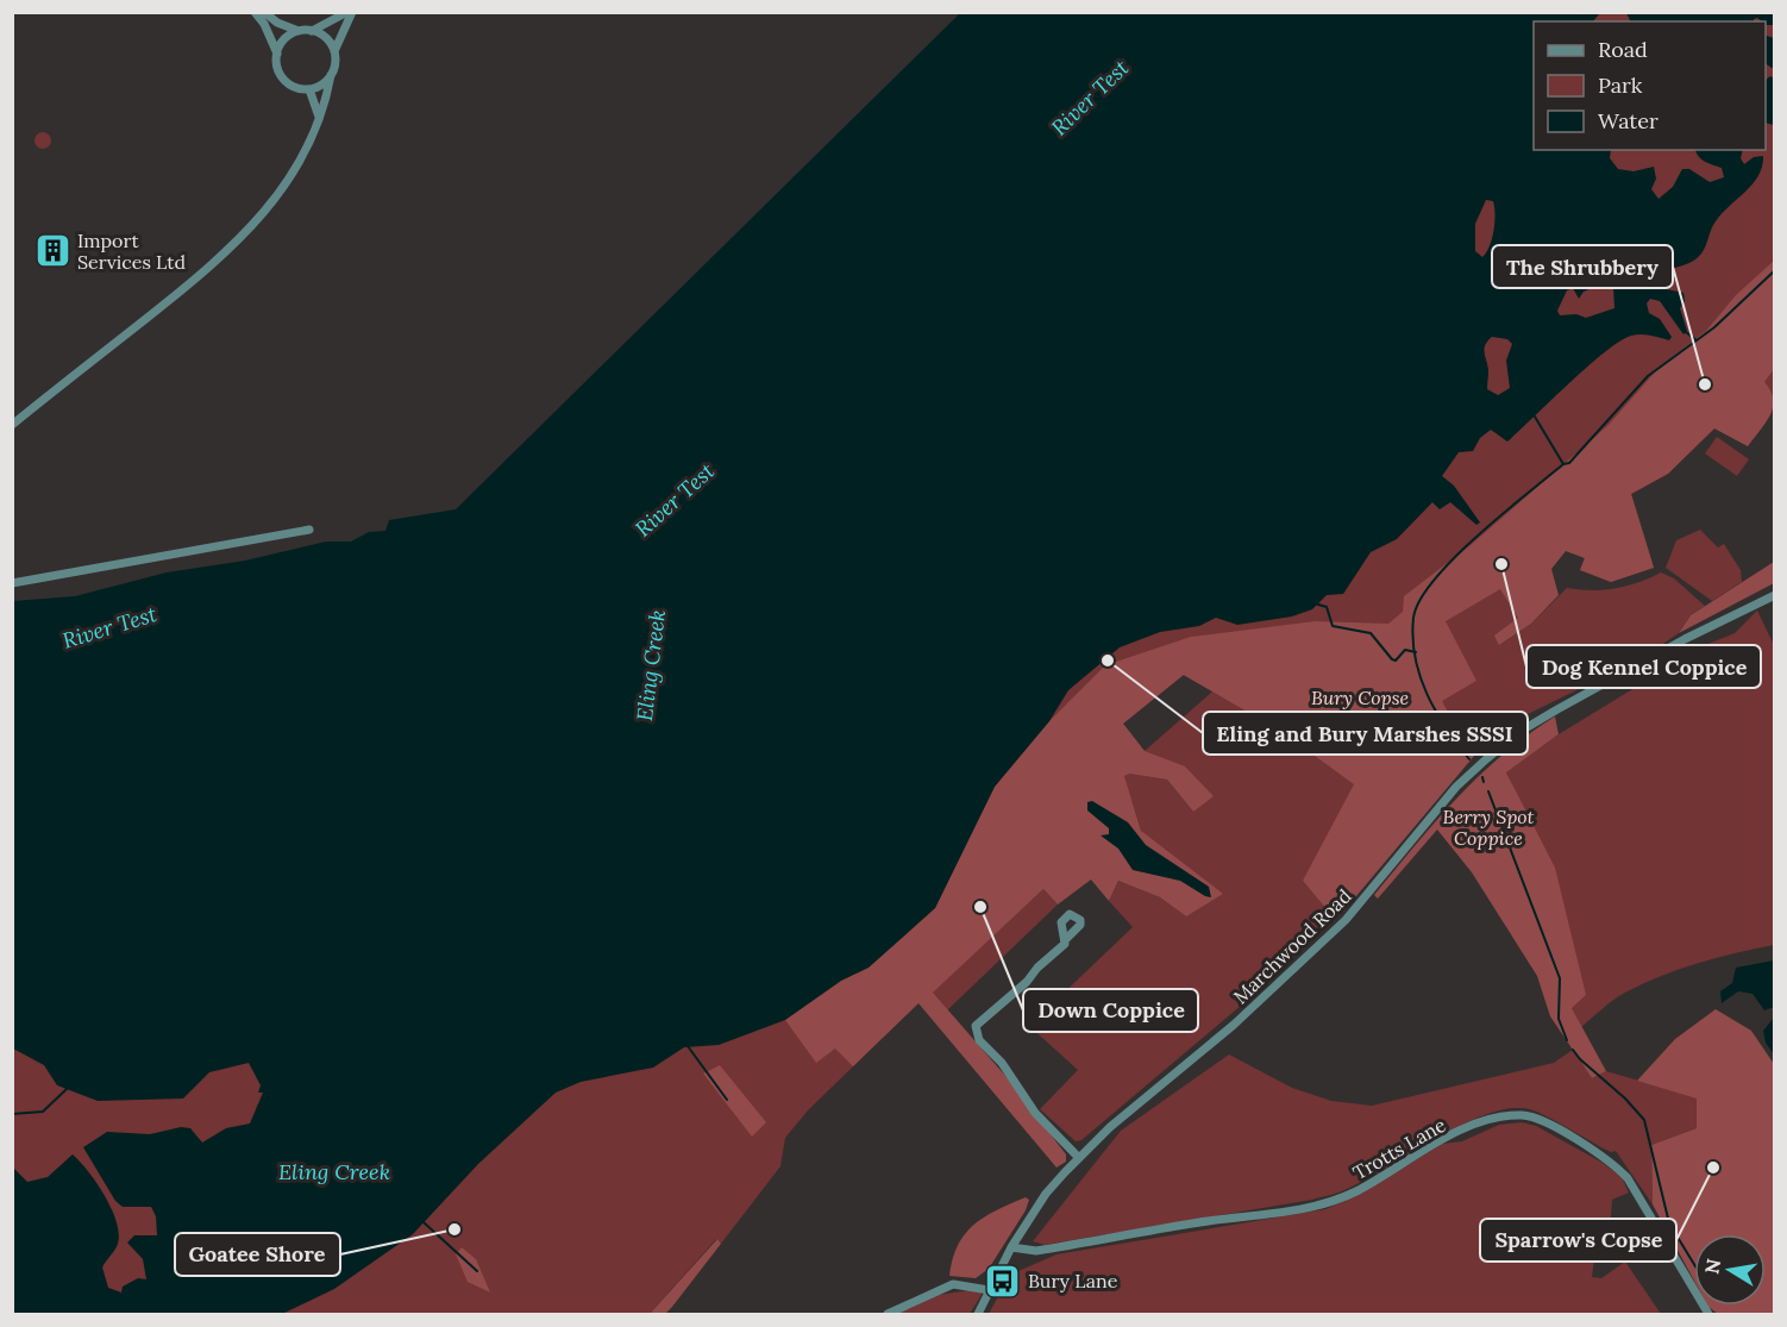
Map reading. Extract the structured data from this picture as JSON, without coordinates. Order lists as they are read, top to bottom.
{
  "streets": {
    "street": ["Marchwood Road", "Trotts Lane"]
  },
  "crossings": [
    ["Marchwood Road", "Trotts Lane"]
  ],
  "water": ["River Test", "Eling Creek"],
  "parks": ["Bury Copse", "Berry Spot Coppice"],
  "places": {
    "building": ["Import Services Ltd"],
    "other": [
      "The Shrubbery",
      "Dog Kennel Coppice",
      "Eling and Bury Marshes SSSI",
      "Down Coppice",
      "Sparrow's Copse",
      "Goatee Shore"
    ],
    "bus stop": ["Bury Lane"]
  },
  "legend": ["Road", "Park", "Water"],
  "north": "left"
}
